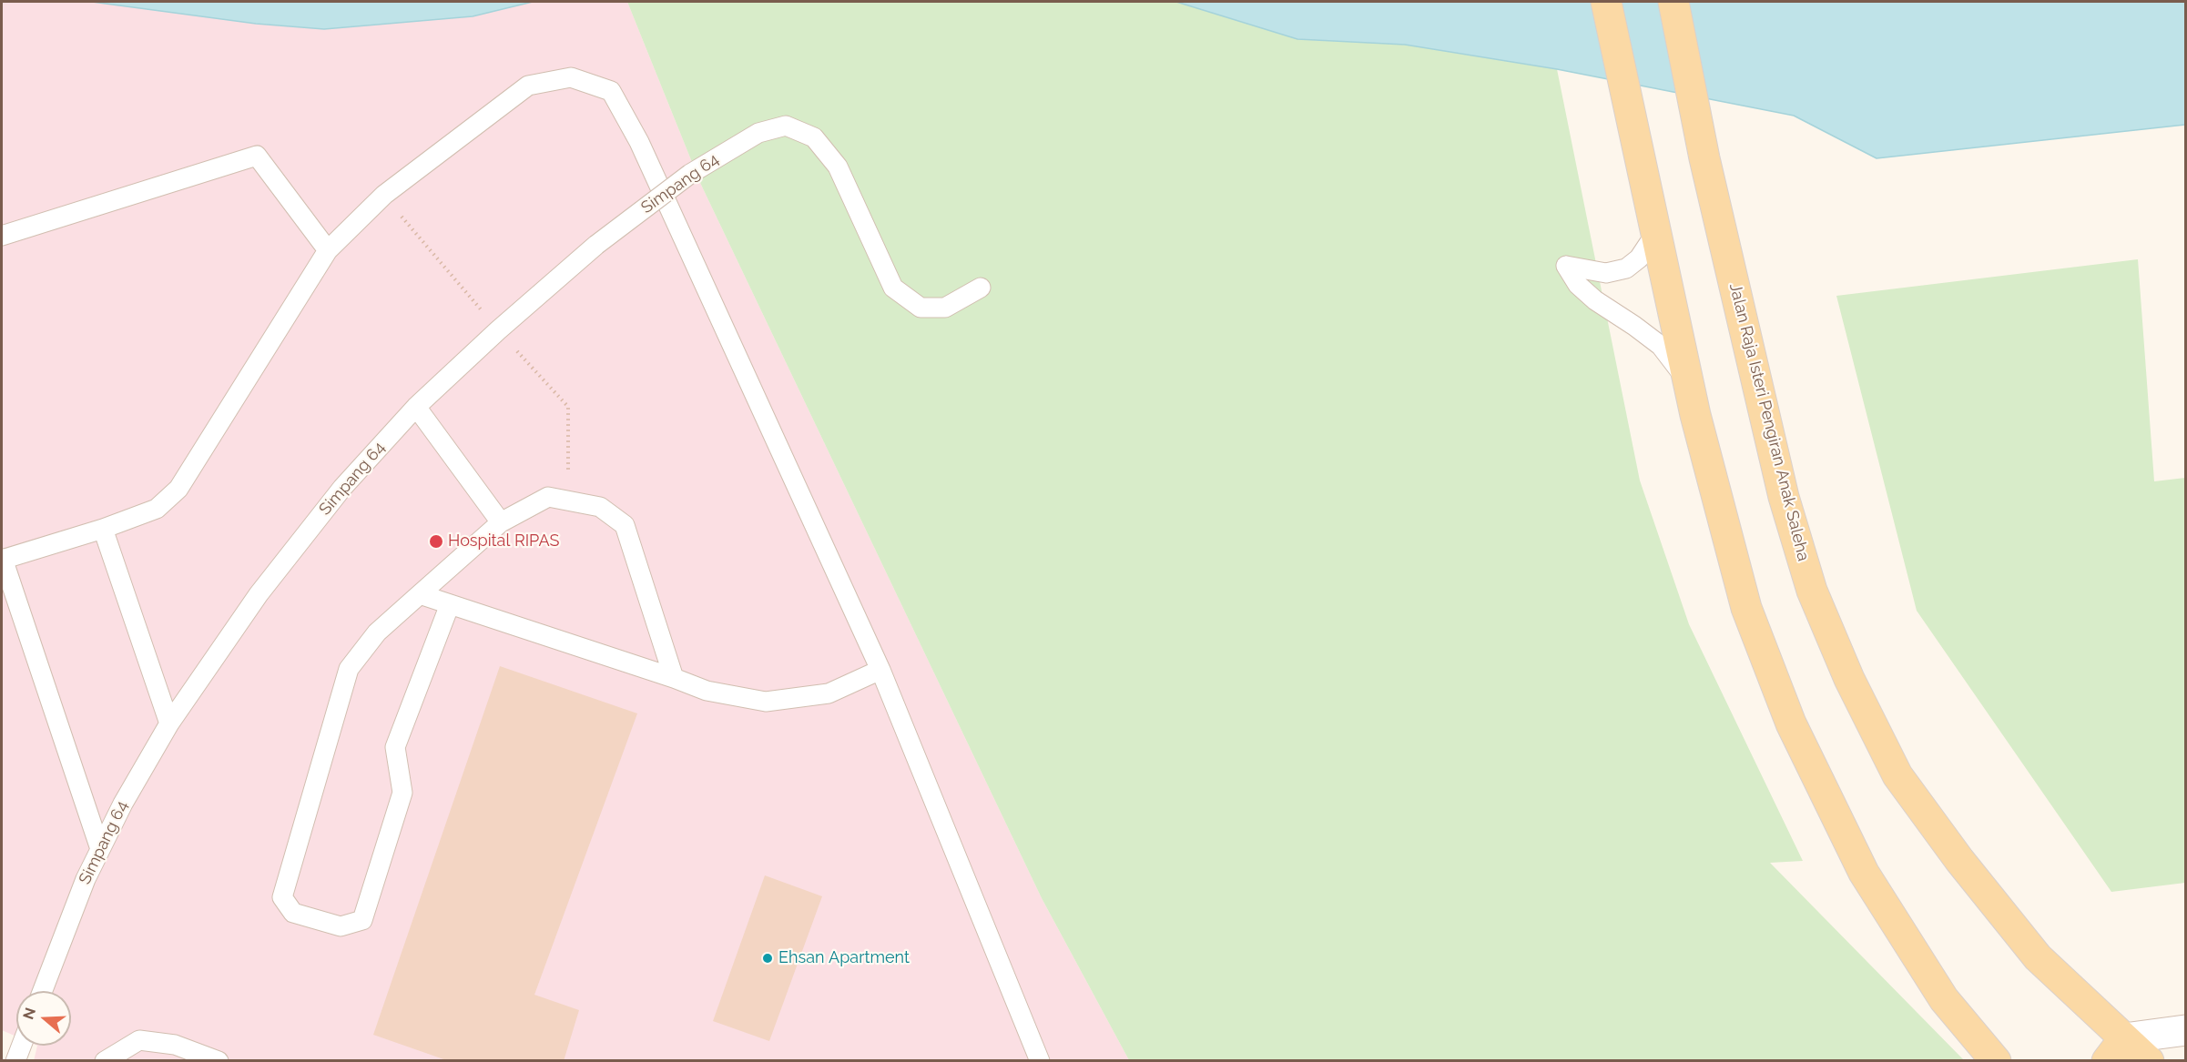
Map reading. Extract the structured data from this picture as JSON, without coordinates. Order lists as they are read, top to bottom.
{
  "streets": {
    "main road": ["Jalan Raja Isteri Pengiran Anak Saleha"],
    "lane": ["Simpang 64"]
  },
  "places": ["Hospital RIPAS", "Ehsan Apartment"],
  "north": "left"
}
